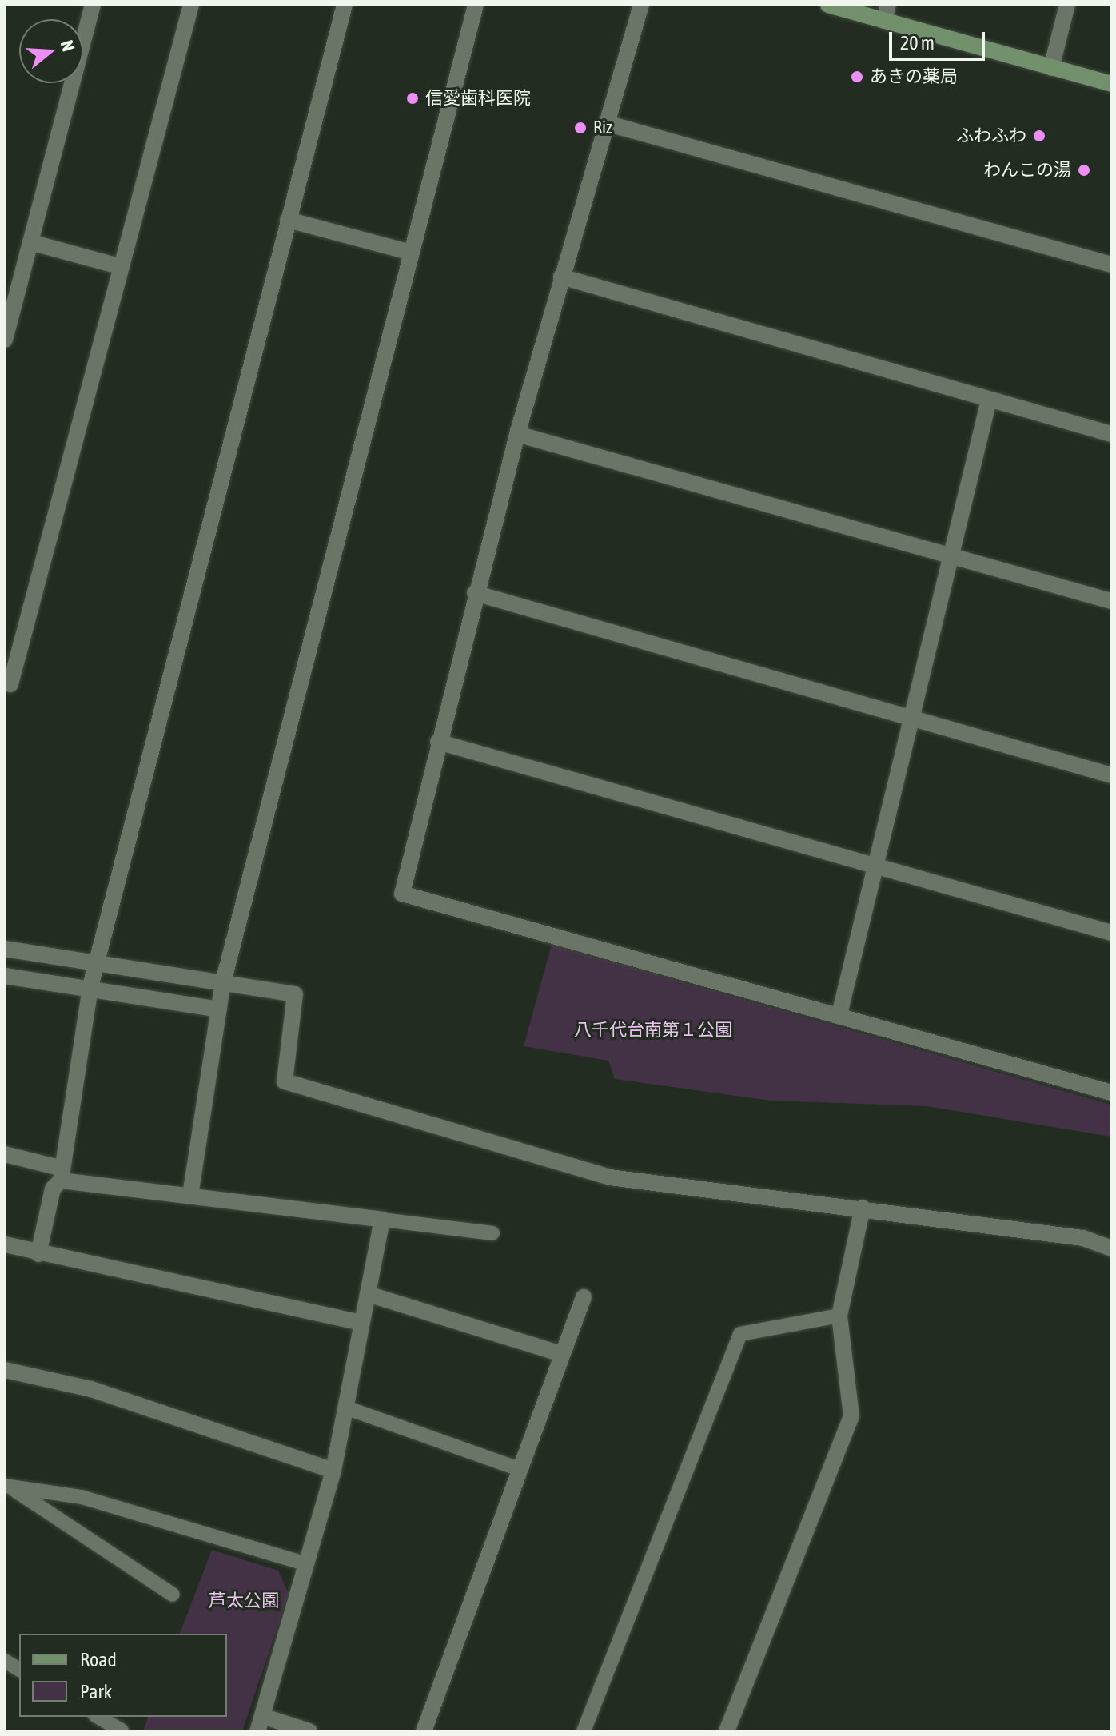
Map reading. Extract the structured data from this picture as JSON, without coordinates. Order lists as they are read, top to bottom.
{
  "parks": ["八千代台南第１公園", "芦太公園"],
  "places": [
    "あきの薬局",
    "信愛歯科医院",
    "Riz",
    "ふわふわ",
    "わんこの湯"
  ],
  "legend": ["Road", "Park"],
  "scale_bar": "20 m",
  "north": "right"
}
